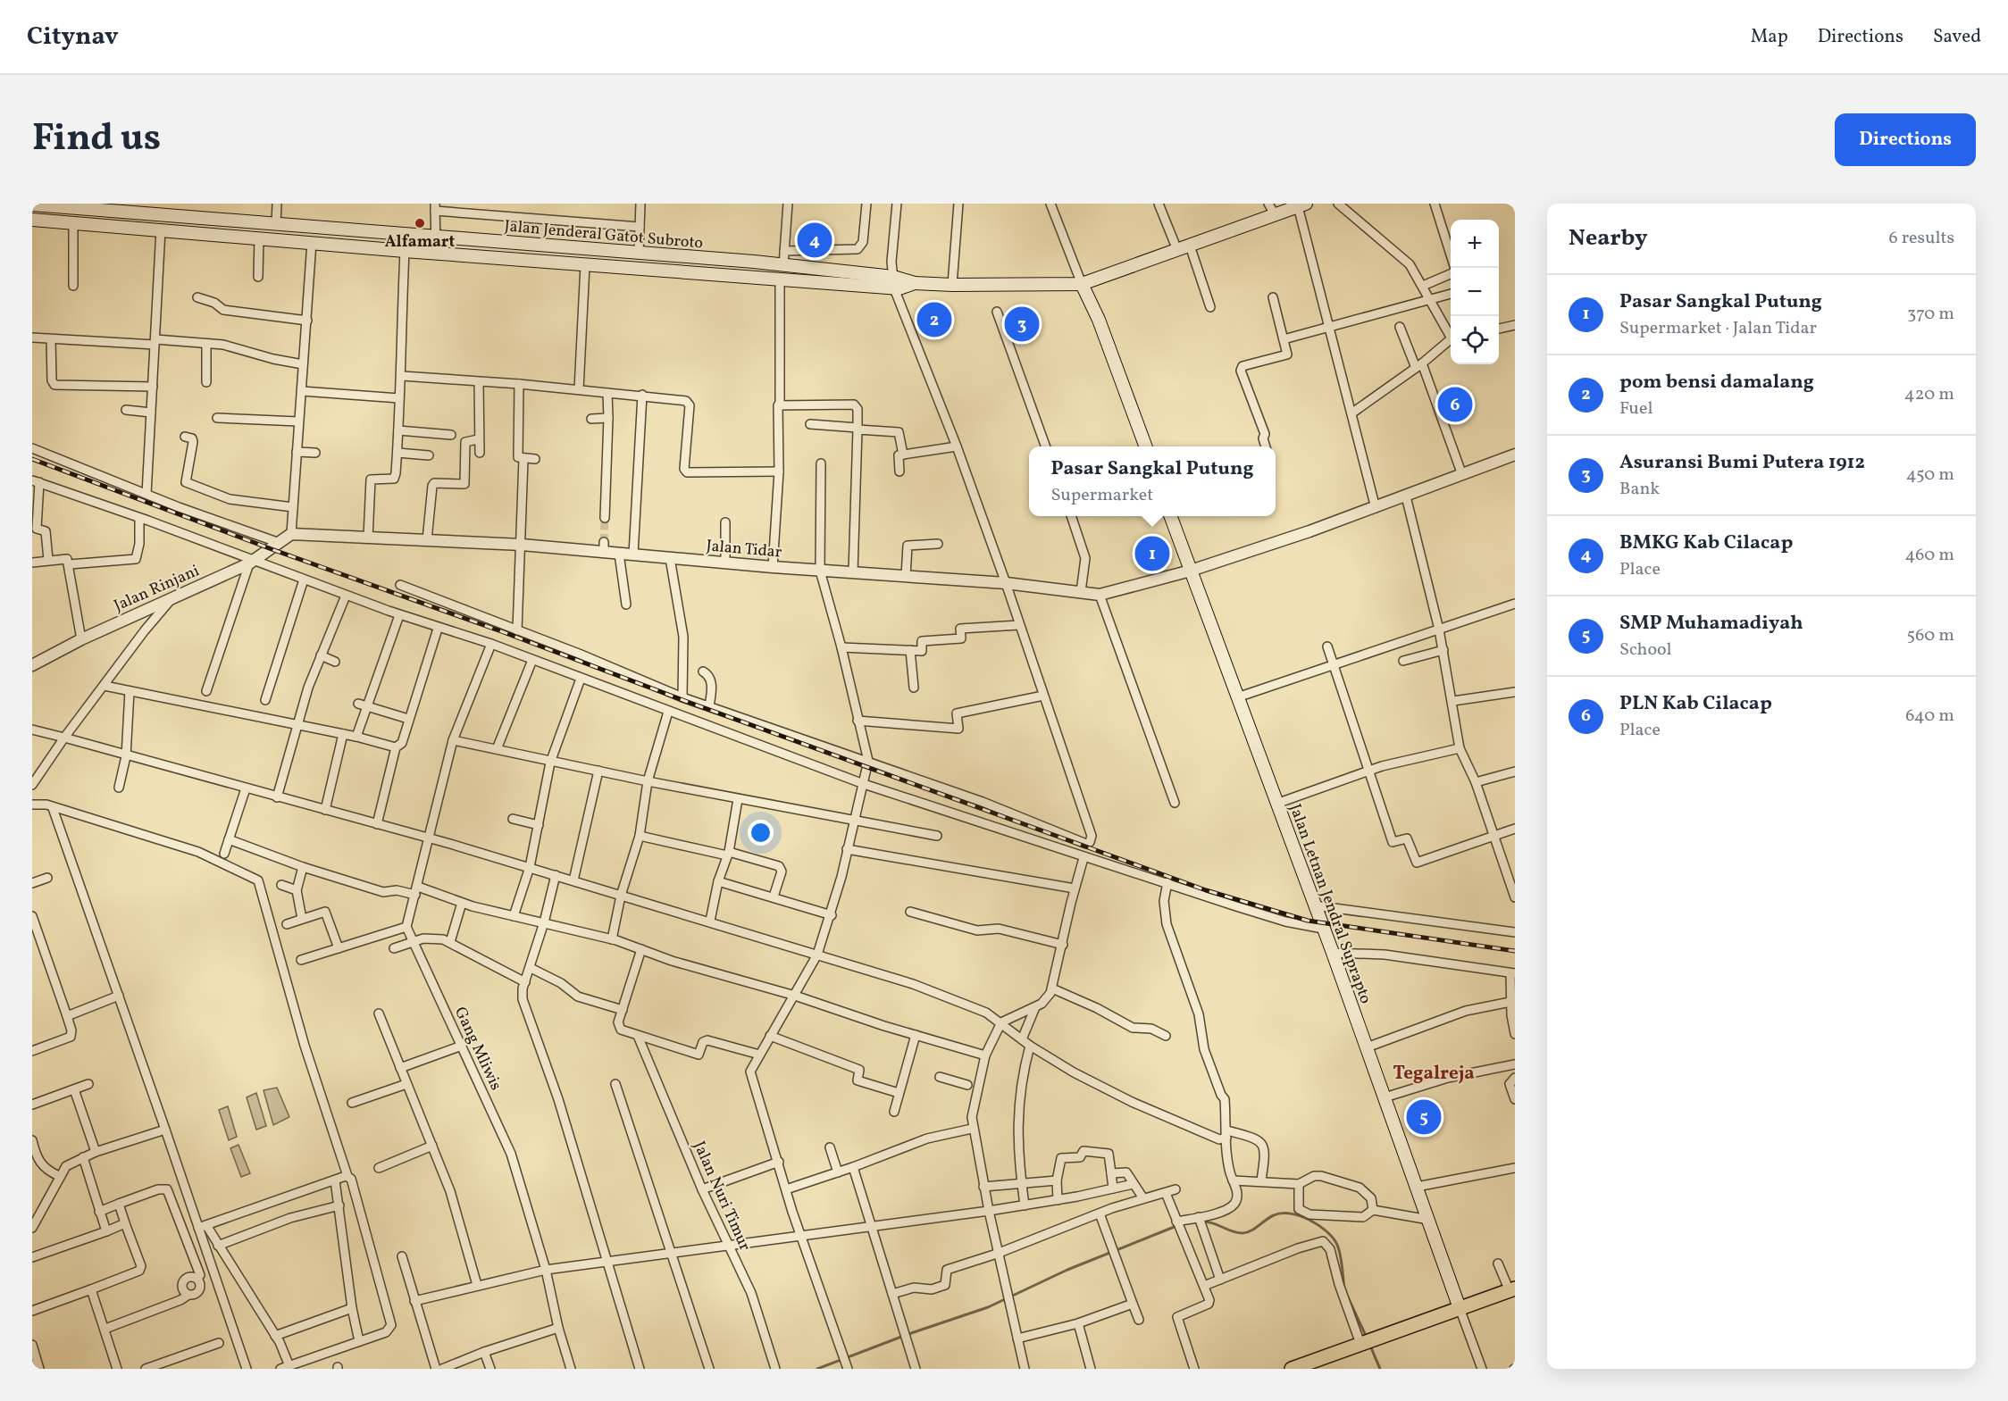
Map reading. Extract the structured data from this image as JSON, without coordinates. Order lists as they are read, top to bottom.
{
  "streets": {
    "main road": ["Jalan Jenderal Gatot Subroto", "Jalan Letnan Jendral Suprapto"],
    "street": [
      "Jalan Tidar",
      "Jalan Rinjani",
      "Gang Mliwis",
      "Jalan Nuri Timur"
    ]
  },
  "crossings": [
    ["Jalan Tidar", "Jalan Rinjani"],
    ["Jalan Tidar", "Jalan Letnan Jendral Suprapto"]
  ],
  "districts": ["Tegalreja"],
  "places": ["Alfamart"],
  "page": {
    "header": "Citynav",
    "nav": ["Map", "Directions", "Saved"],
    "title": "Find us",
    "buttons": "Directions",
    "heading": ["Nearby", "6 results"],
    "map_buttons": ["+", "−"],
    "pins": [
      "4",
      "2",
      "3",
      "6",
      "1",
      "5"
    ],
    "list": [
      {
        "mark": "1",
        "name": "Pasar Sangkal Putung",
        "note": "Supermarket · Jalan Tidar",
        "value": "370 m"
      },
      {
        "mark": "2",
        "name": "pom bensi damalang",
        "note": "Fuel",
        "value": "420 m"
      },
      {
        "mark": "3",
        "name": "Asuransi Bumi Putera 1912",
        "note": "Bank",
        "value": "450 m"
      },
      {
        "mark": "4",
        "name": "BMKG Kab Cilacap",
        "note": "Place",
        "value": "460 m"
      },
      {
        "mark": "5",
        "name": "SMP Muhamadiyah",
        "note": "School",
        "value": "560 m"
      },
      {
        "mark": "6",
        "name": "PLN Kab Cilacap",
        "note": "Place",
        "value": "640 m"
      }
    ],
    "popup": ["Pasar Sangkal Putung", "Supermarket"]
  }
}
